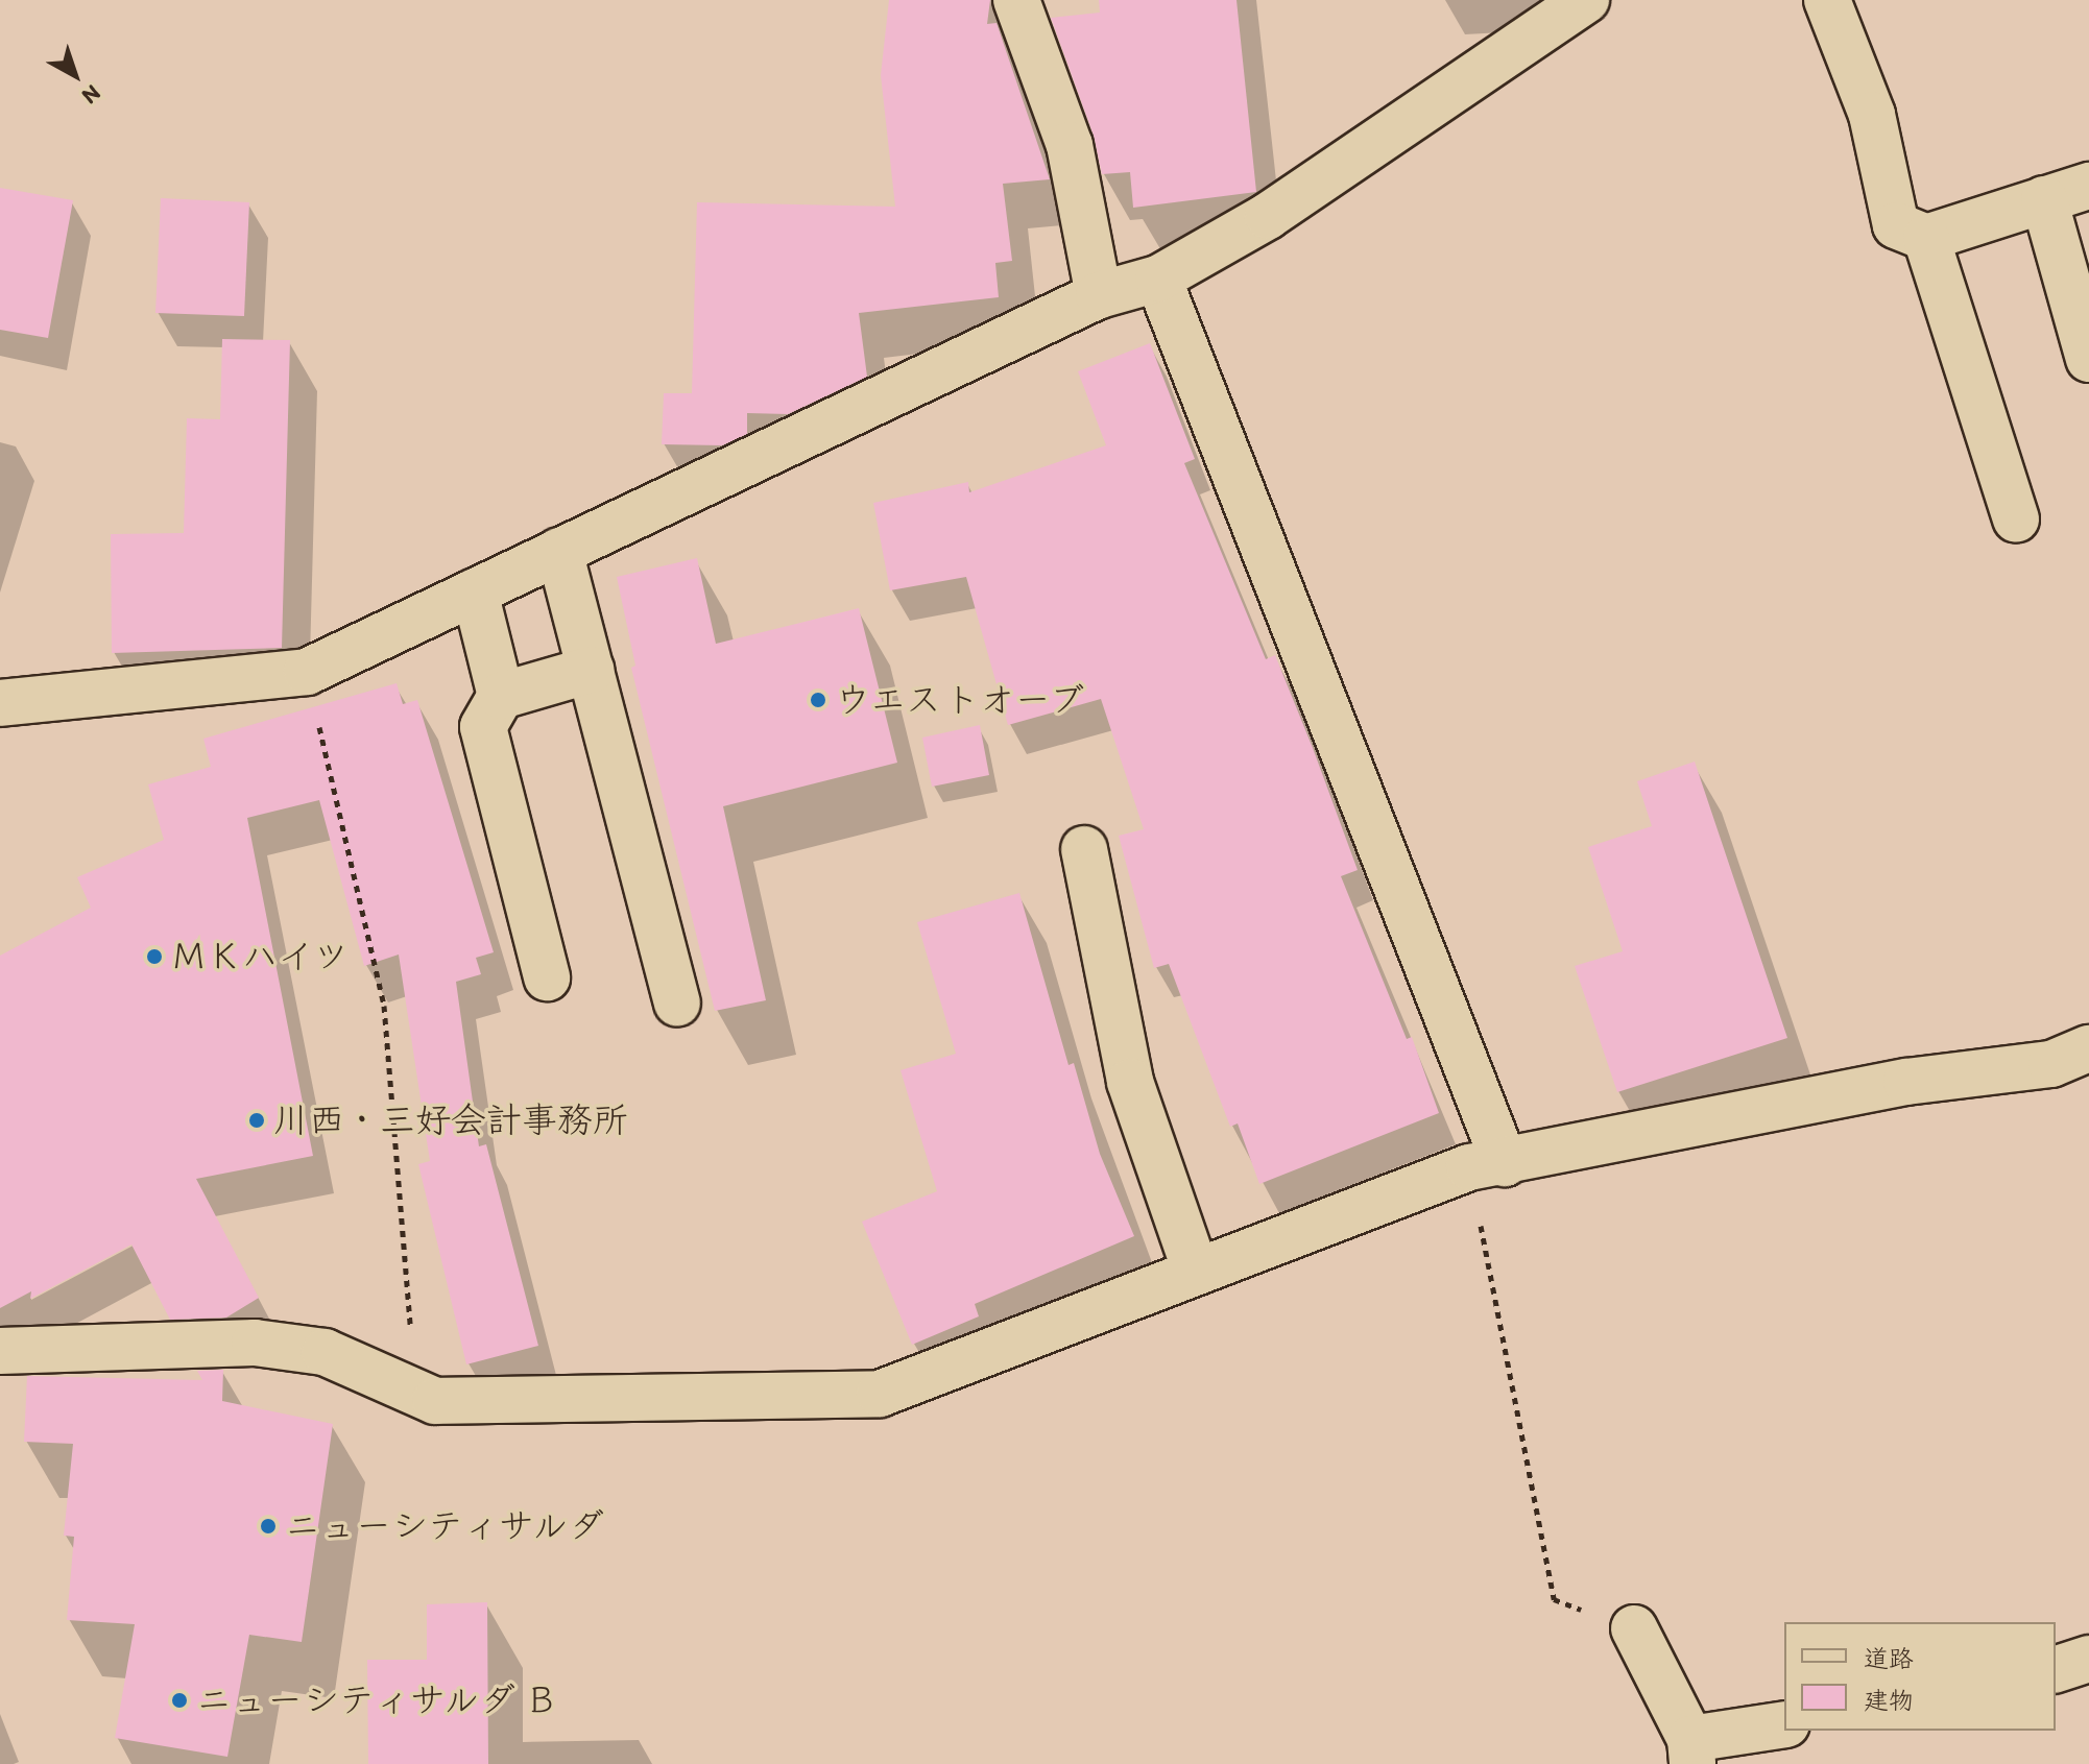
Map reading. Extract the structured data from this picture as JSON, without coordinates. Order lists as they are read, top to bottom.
{
  "places": [
    "ウエストオーブ",
    "ＭＫハイツ",
    "川西・三好会計事務所",
    "ニューシティサルダ",
    "ニューシティサルダ Ｂ"
  ],
  "legend": ["道路", "建物"],
  "north": "bottom right"
}
